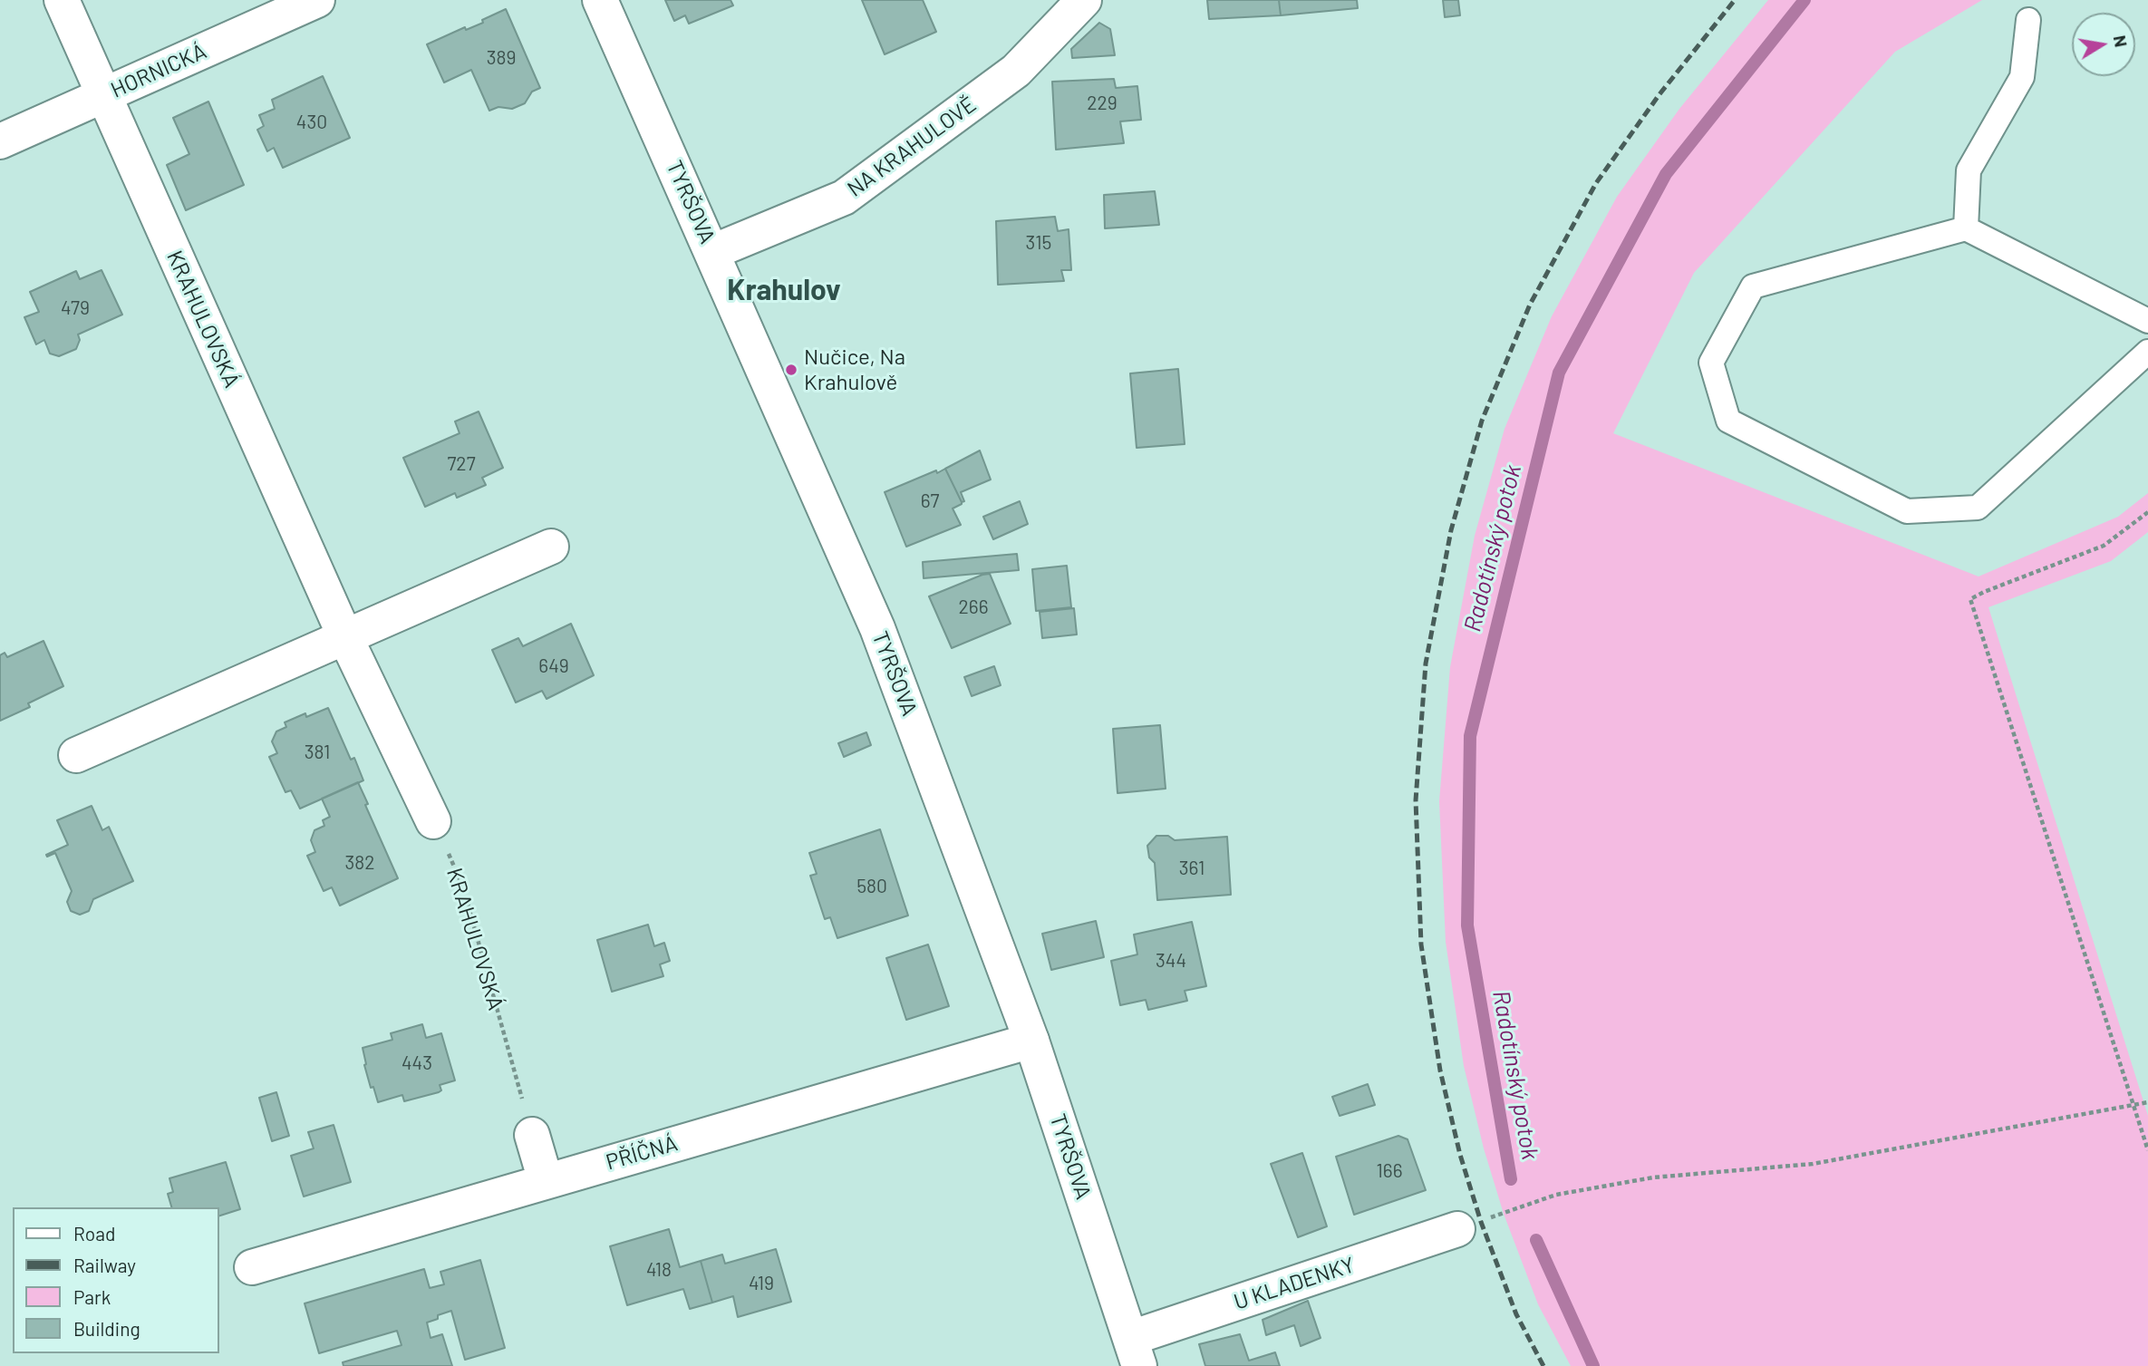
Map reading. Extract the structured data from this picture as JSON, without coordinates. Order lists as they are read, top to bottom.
{
  "streets": {
    "street": [
      "HORNICKÁ",
      "NA KRAHULOVĚ",
      "TYRŠOVA",
      "KRAHULOVSKÁ",
      "PŘÍČNÁ",
      "U KLADENKY"
    ]
  },
  "crossings": [
    ["HORNICKÁ", "KRAHULOVSKÁ"],
    ["NA KRAHULOVĚ", "TYRŠOVA"],
    ["TYRŠOVA", "PŘÍČNÁ"],
    ["TYRŠOVA", "U KLADENKY"]
  ],
  "districts": ["Krahulov"],
  "water": ["Radotínský potok"],
  "places": ["Nučice, Na Krahulově"],
  "house_numbers": [
    "389",
    "229",
    "430",
    "315",
    "479",
    "727",
    "67",
    "266",
    "649",
    "381",
    "382",
    "361",
    "580",
    "344",
    "443",
    "166",
    "418",
    "419"
  ],
  "legend": [
    "Road",
    "Railway",
    "Park",
    "Building"
  ],
  "north": "right"
}
